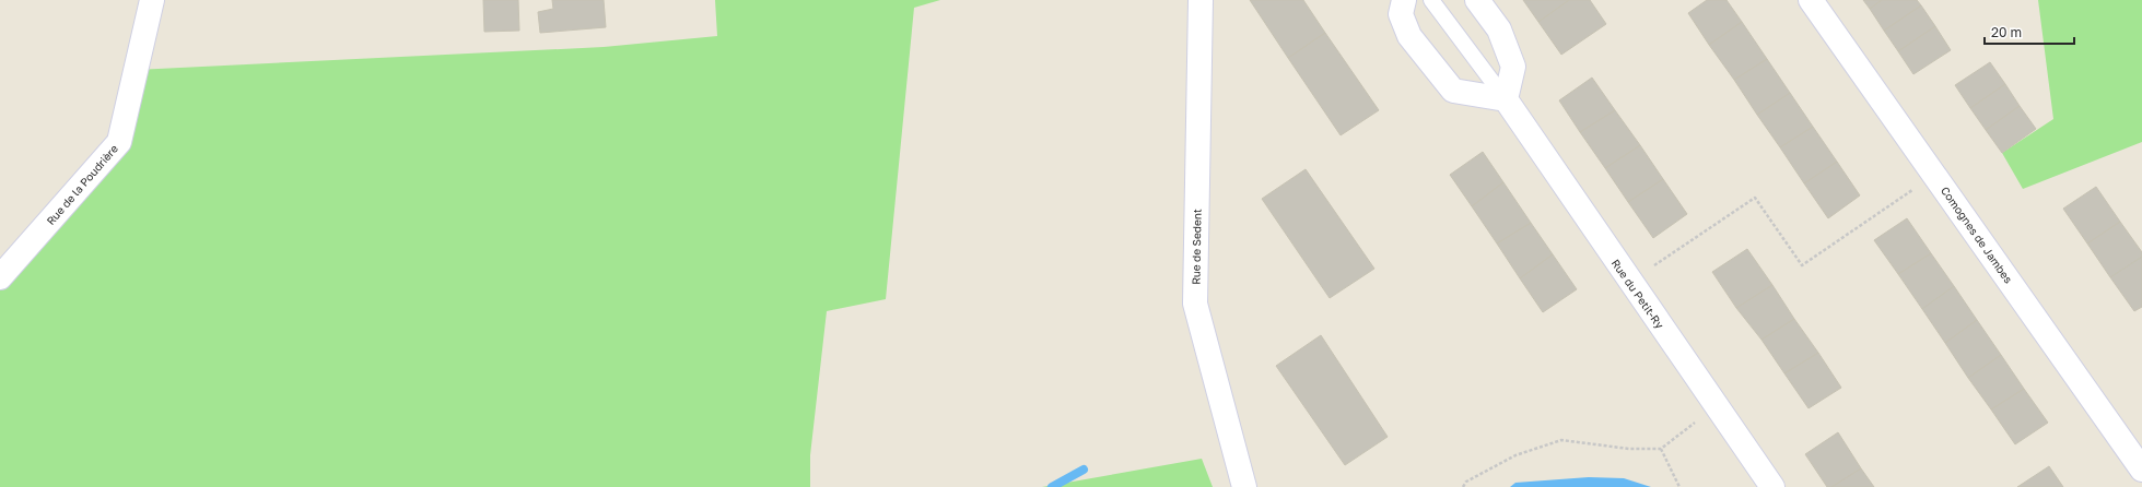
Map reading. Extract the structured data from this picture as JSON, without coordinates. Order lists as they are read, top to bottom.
{
  "streets": {
    "street": [
      "Rue de la Poudrière",
      "Comognes de Jambes",
      "Rue de Sedent",
      "Rue du Petit-Ry"
    ]
  },
  "scale_bar": "20 m"
}
